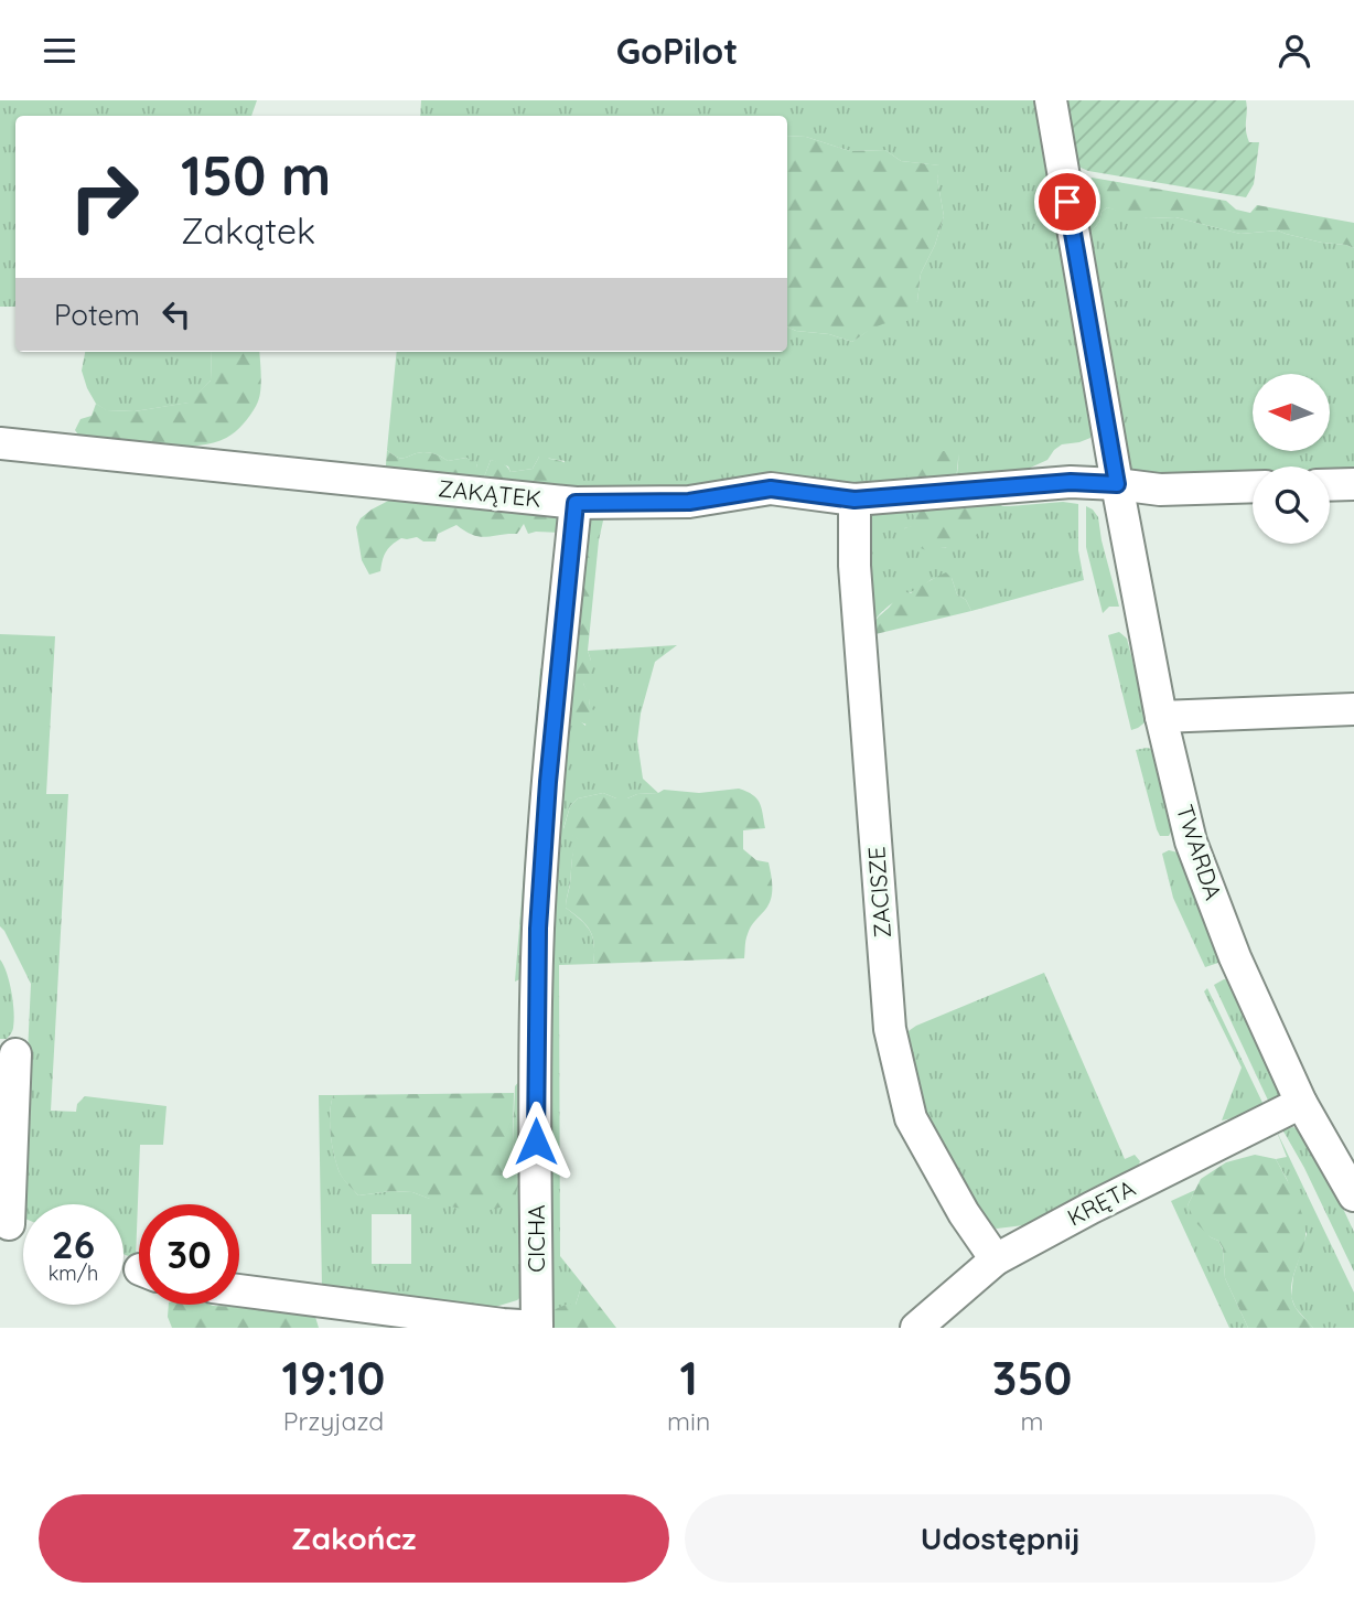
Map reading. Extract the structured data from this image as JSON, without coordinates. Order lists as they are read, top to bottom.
{
  "streets": {
    "street": [
      "ZAKĄTEK",
      "TWARDA",
      "ZACISZE",
      "KRĘTA",
      "CICHA"
    ]
  },
  "crossings": [
    ["ZAKĄTEK", "TWARDA"],
    ["ZAKĄTEK", "ZACISZE"],
    ["ZAKĄTEK", "CICHA"],
    ["TWARDA", "KRĘTA"],
    ["ZACISZE", "KRĘTA"]
  ],
  "north": "left",
  "page": {
    "header": "GoPilot",
    "turn": ["150 m", "Zakątek"],
    "then": "Potem",
    "speed": "26 km/h",
    "limit": "30",
    "eta": [
      "19:10",
      "Przyjazd",
      "1",
      "min",
      "350",
      "m"
    ],
    "buttons": ["Zakończ", "Udostępnij"]
  }
}
